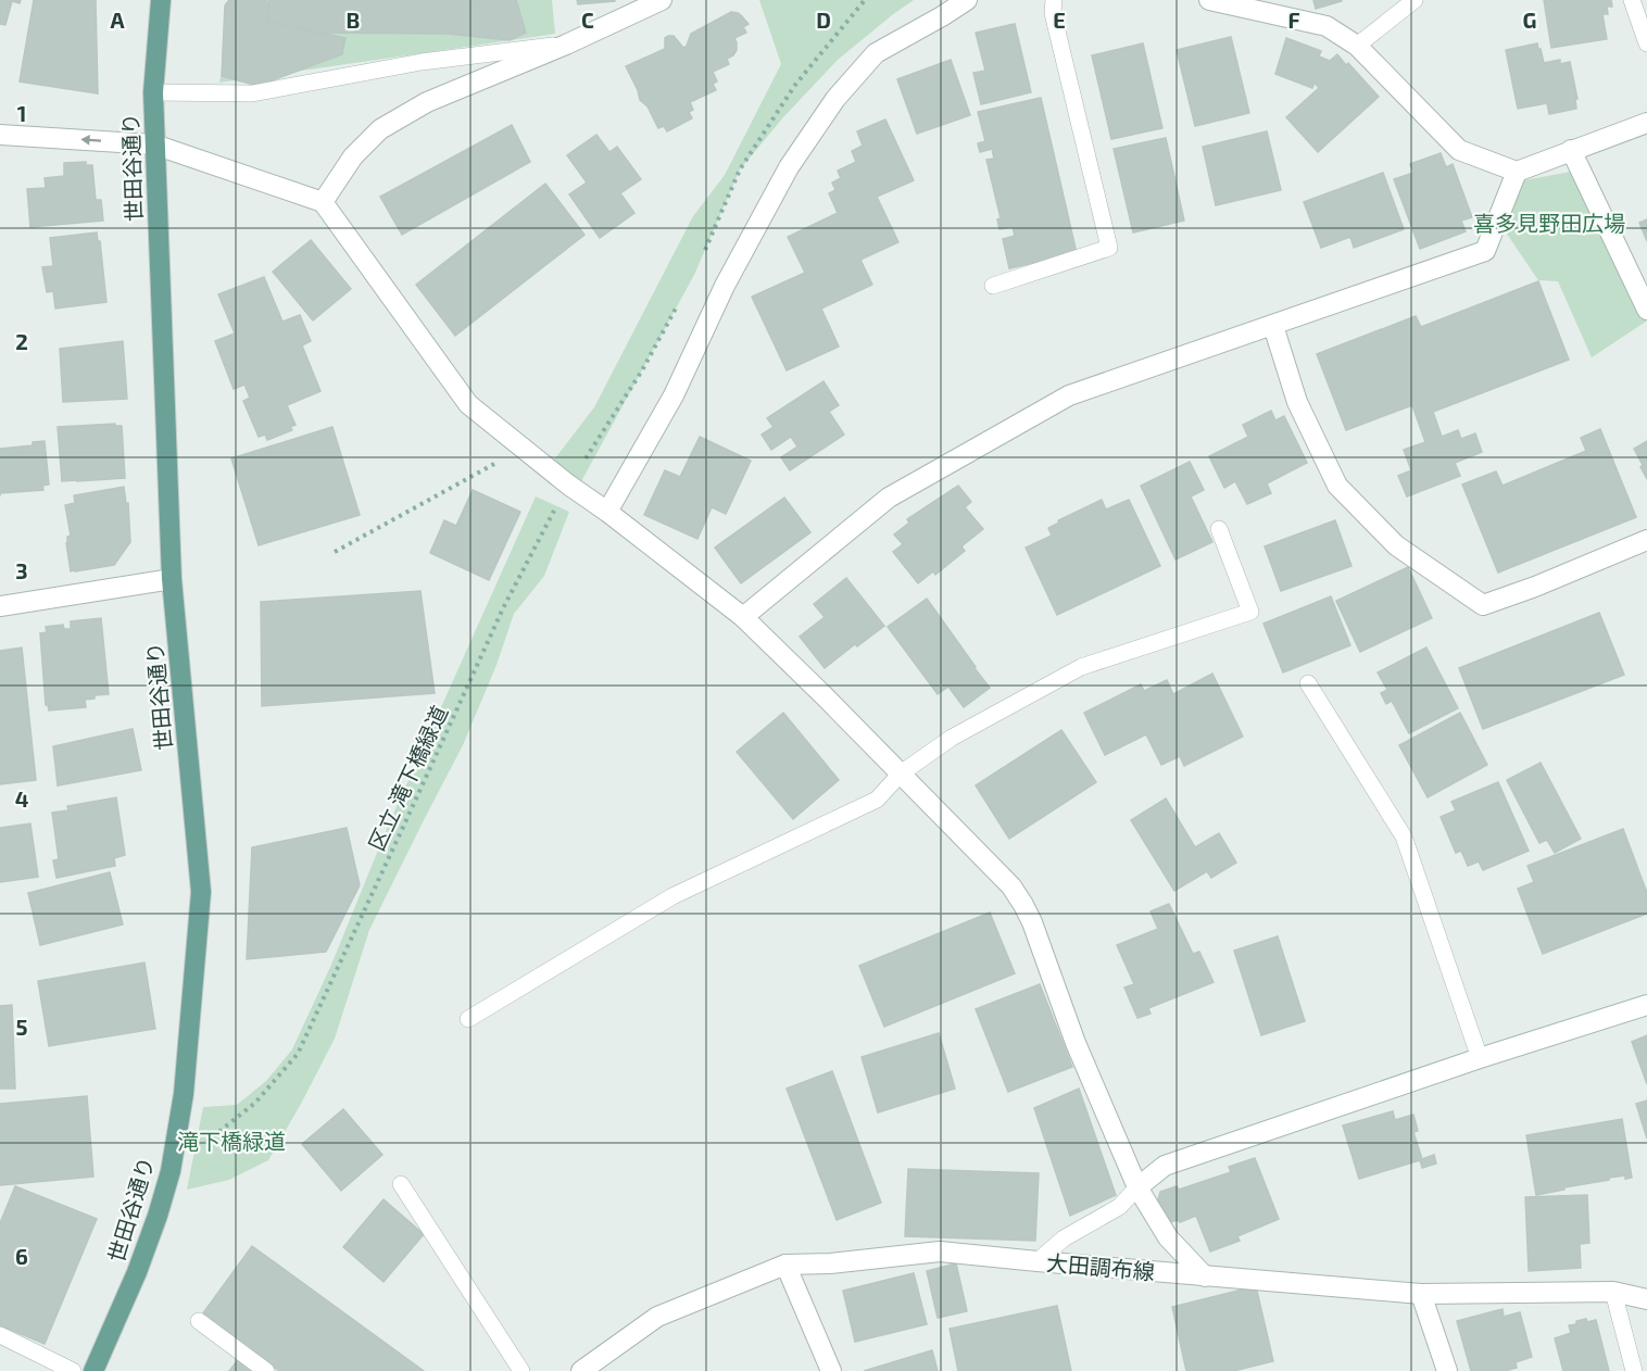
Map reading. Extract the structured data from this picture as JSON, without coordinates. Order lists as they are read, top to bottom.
{
  "streets": {
    "main road": ["世田谷通り"],
    "street": ["大田調布線"],
    "path": ["区立 滝下橋緑道"]
  },
  "crossings": [
    ["世田谷通り", "区立 滝下橋緑道"]
  ],
  "parks": ["喜多見野田広場", "滝下橋緑道"],
  "grid": {
    "columns": [
      "A",
      "B",
      "C",
      "D",
      "E",
      "F",
      "G"
    ],
    "rows": [
      "1",
      "2",
      "3",
      "4",
      "5",
      "6"
    ]
  }
}
